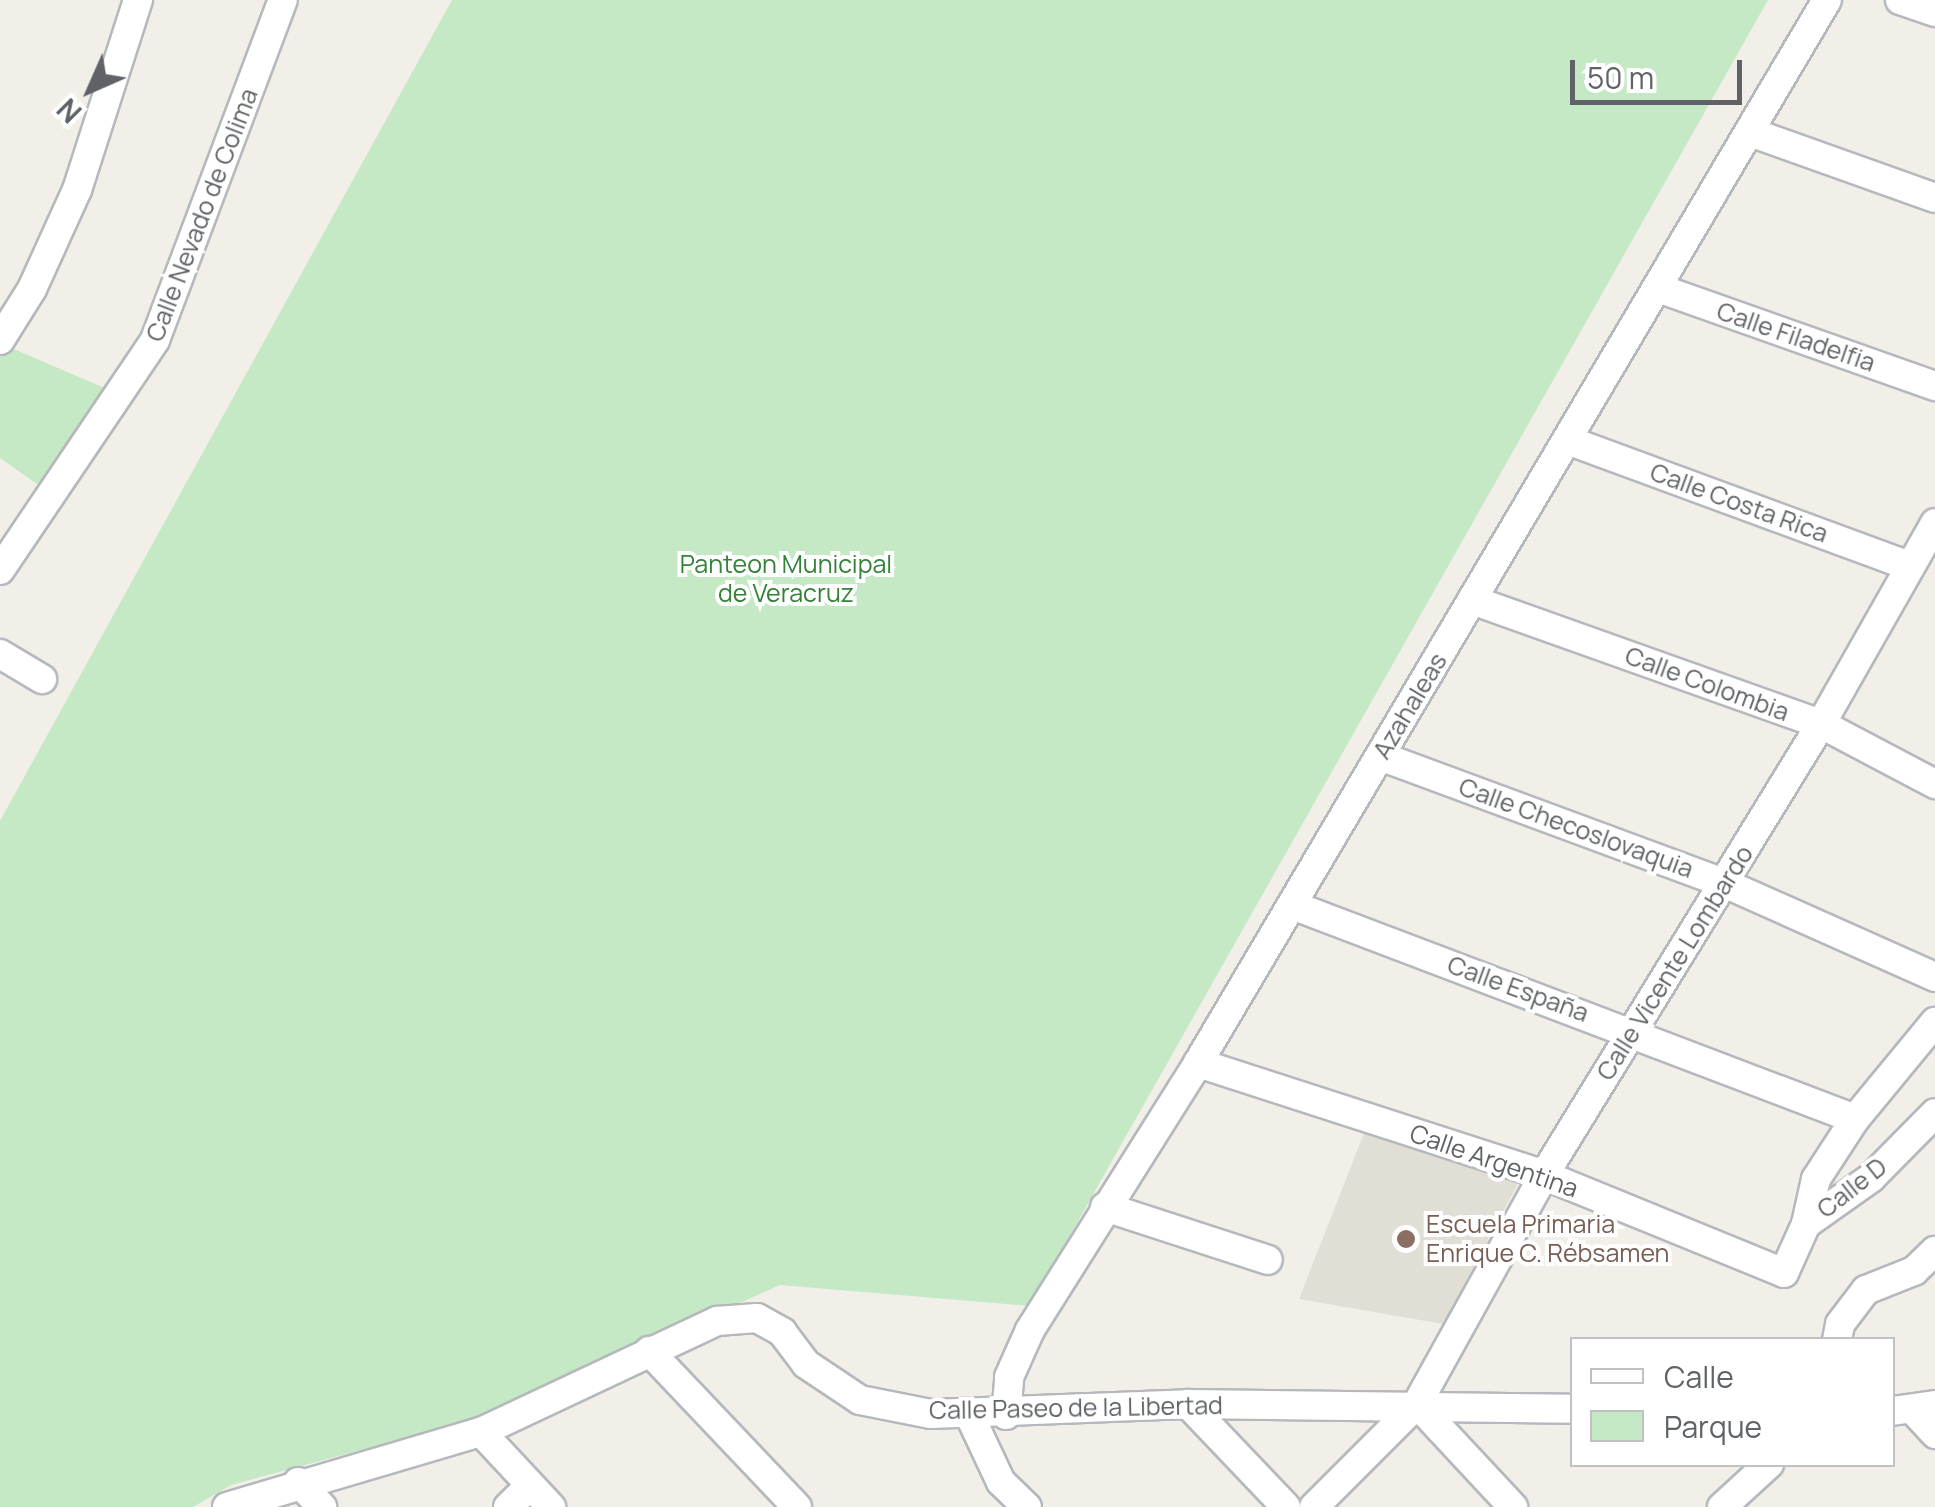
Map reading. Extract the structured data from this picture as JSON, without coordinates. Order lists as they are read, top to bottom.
{
  "streets": {
    "street": [
      "Calle Nevado de Colima",
      "Calle Filadelfia",
      "Calle Costa Rica",
      "Calle Colombia",
      "Azahaleas",
      "Calle Checoslovaquia",
      "Calle Vicente Lombardo",
      "Calle España",
      "Calle Argentina",
      "Calle D",
      "Calle Paseo de la Libertad"
    ]
  },
  "crossings": [
    ["Calle Filadelfia", "Azahaleas"],
    ["Calle Costa Rica", "Azahaleas"],
    ["Calle Costa Rica", "Calle Vicente Lombardo"],
    ["Calle Colombia", "Azahaleas"],
    ["Calle Colombia", "Calle Vicente Lombardo"],
    ["Azahaleas", "Calle Checoslovaquia"],
    ["Azahaleas", "Calle España"],
    ["Azahaleas", "Calle Argentina"],
    ["Azahaleas", "Calle Paseo de la Libertad"],
    ["Calle Checoslovaquia", "Calle Vicente Lombardo"],
    ["Calle Vicente Lombardo", "Calle España"],
    ["Calle Vicente Lombardo", "Calle Argentina"],
    ["Calle Vicente Lombardo", "Calle Paseo de la Libertad"],
    ["Calle Argentina", "Calle D"]
  ],
  "parks": ["Panteon Municipal de Veracruz"],
  "places": ["Escuela Primaria Enrique C. Rébsamen"],
  "legend": ["Calle", "Parque"],
  "scale_bar": "50 m",
  "north": "bottom left"
}
